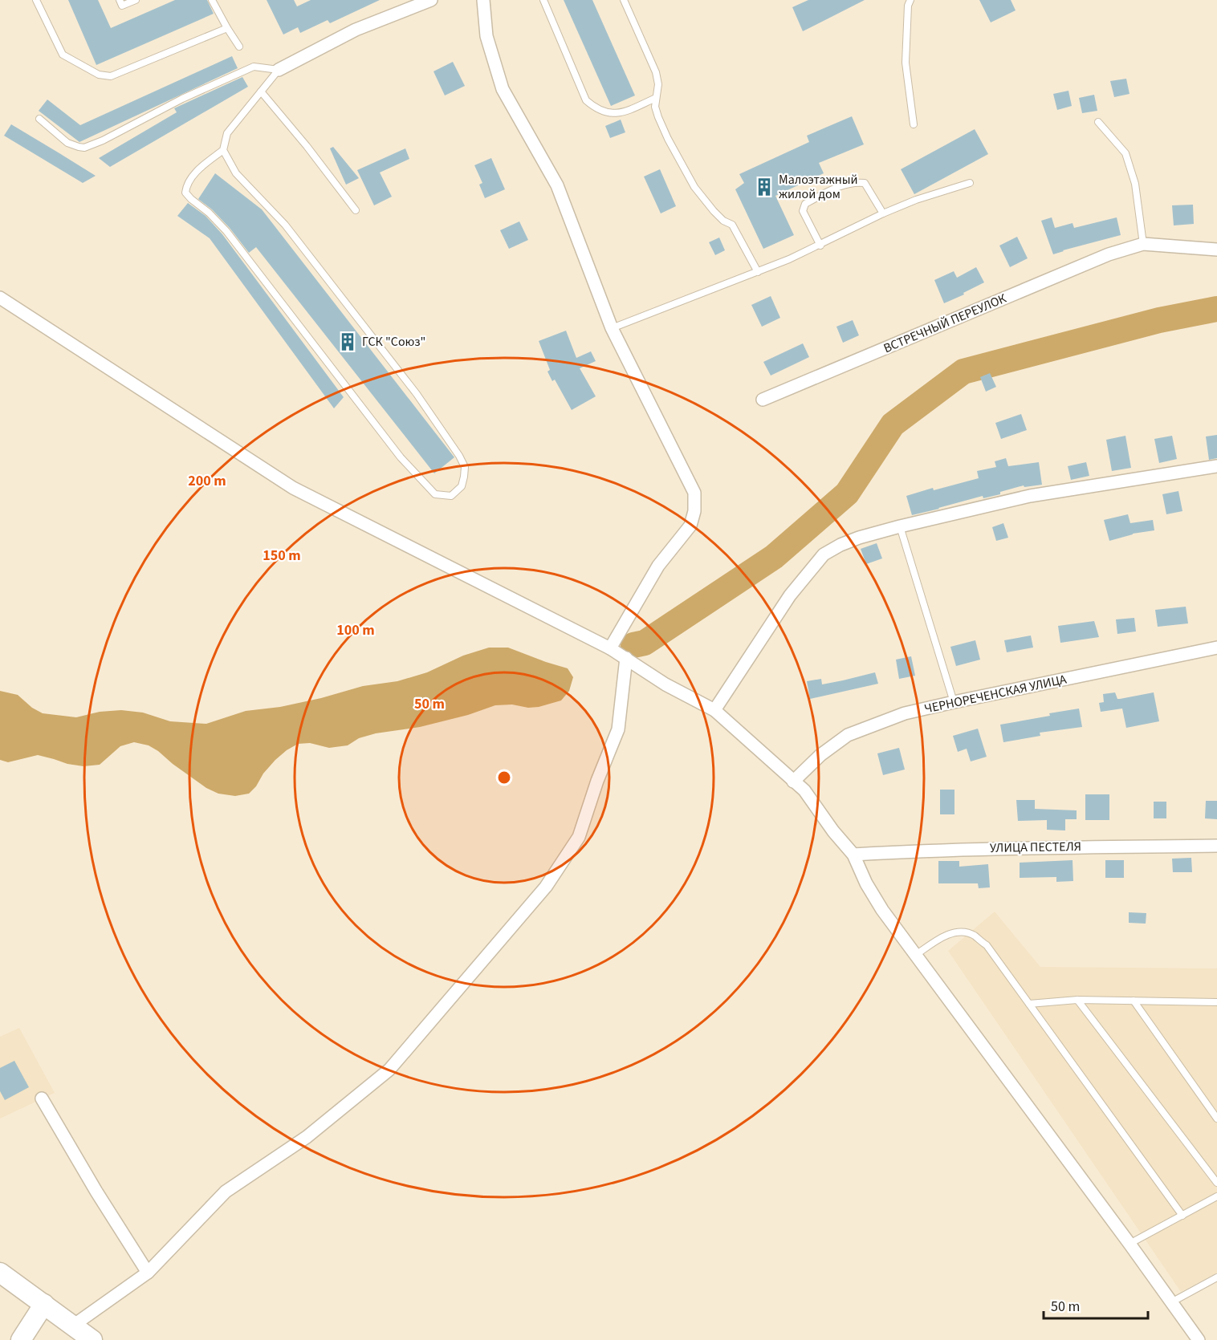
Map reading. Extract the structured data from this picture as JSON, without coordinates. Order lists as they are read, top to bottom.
{
  "streets": {
    "street": ["ВСТРЕЧНЫЙ ПЕРЕУЛОК", "ЧЕРНОРЕЧЕНСКАЯ УЛИЦА", "УЛИЦА ПЕСТЕЛЯ"]
  },
  "places": {
    "building": ["Малоэтажный жилой дом", "ГСК \"Союз\""]
  },
  "scale_bar": "50 m",
  "rings": [
    "200 m",
    "150 m",
    "100 m",
    "50 m"
  ]
}
